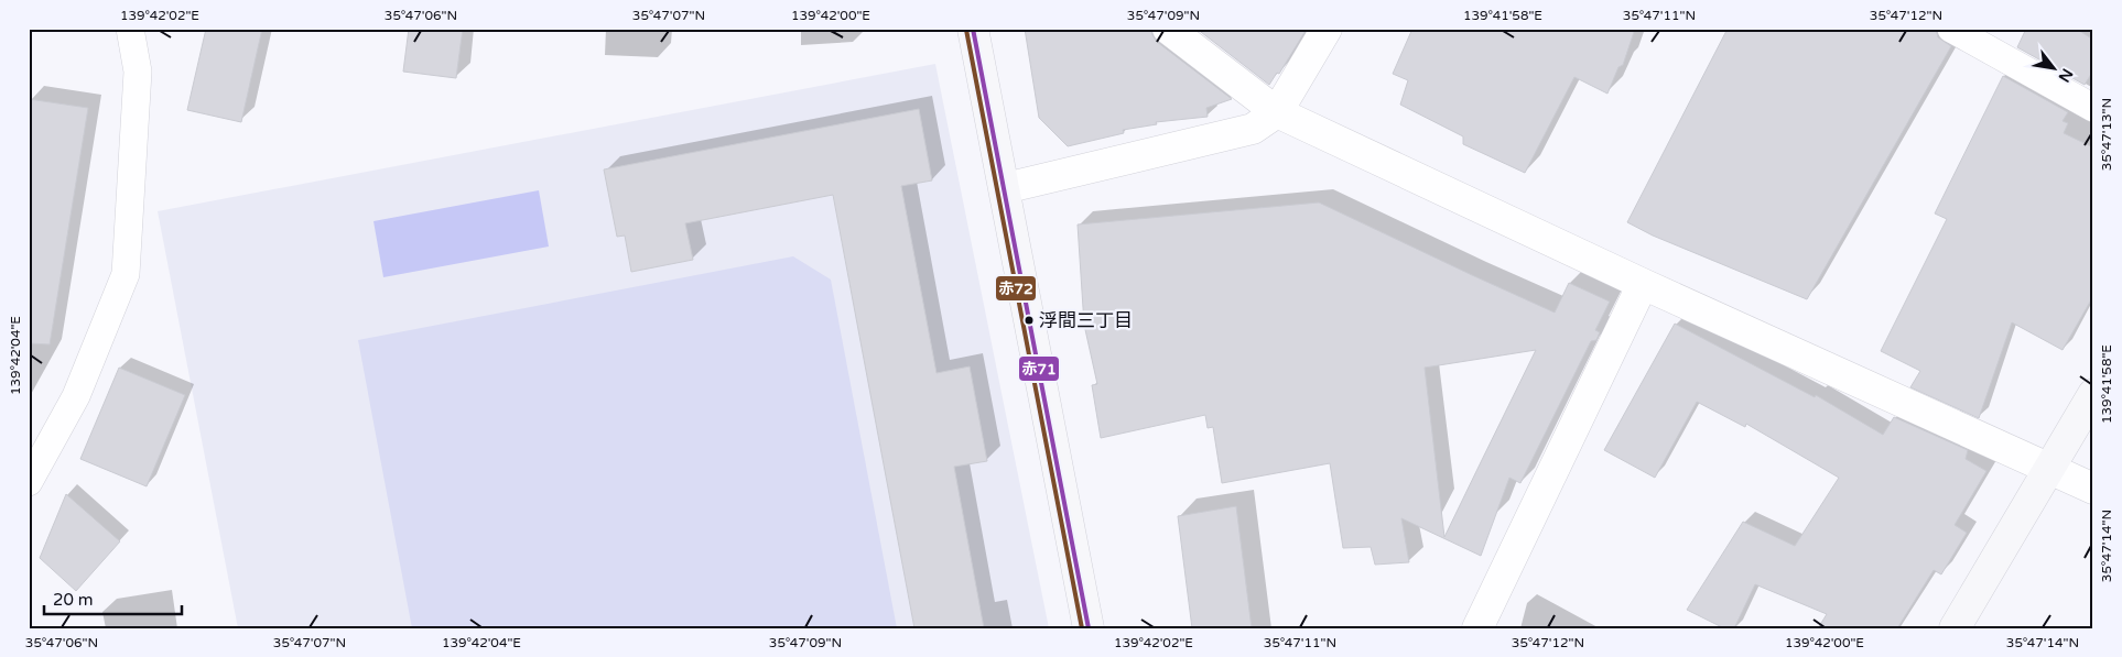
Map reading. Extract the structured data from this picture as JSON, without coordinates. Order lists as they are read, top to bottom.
{
  "places": ["浮間三丁目"],
  "lines": ["transit line 赤71", "transit line 赤72"],
  "scale_bar": "20 m",
  "north": "bottom right",
  "coordinates": [
    "139°42'02\"E",
    "35°47'06\"N",
    "35°47'07\"N",
    "139°42'00\"E",
    "35°47'09\"N",
    "139°41'58\"E",
    "35°47'11\"N",
    "35°47'12\"N",
    "35°47'13\"N",
    "139°42'04\"E",
    "35°47'14\"N"
  ]
}
